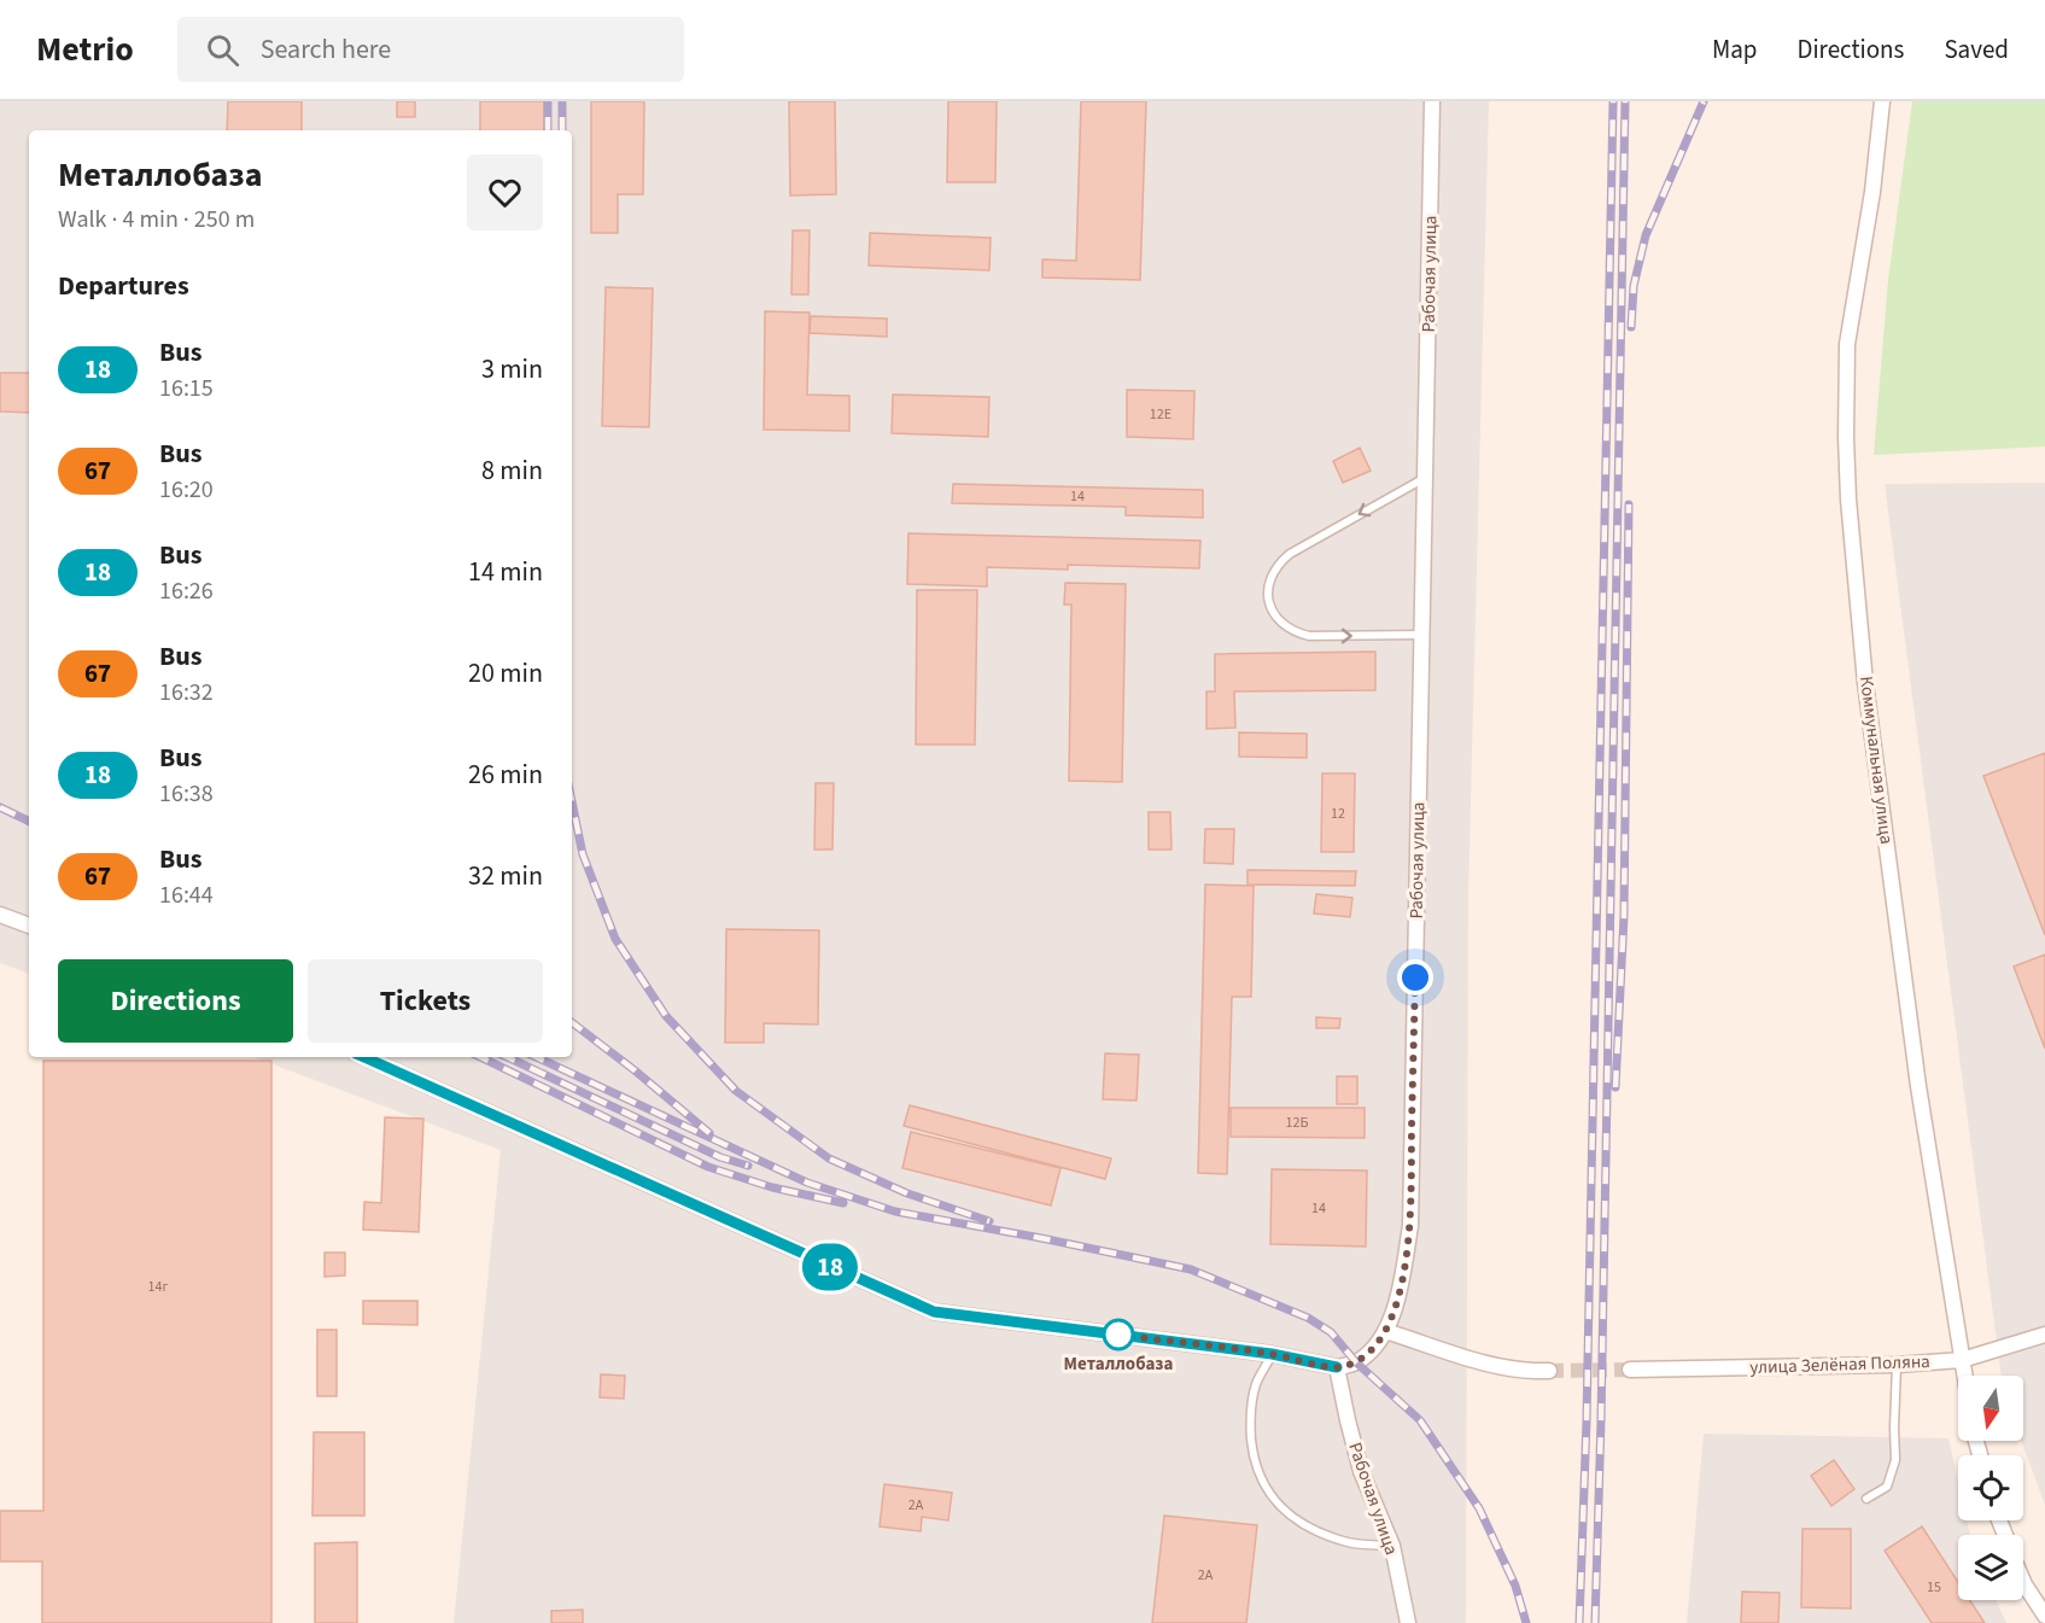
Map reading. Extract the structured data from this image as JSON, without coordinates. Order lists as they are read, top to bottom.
{
  "streets": {
    "street": ["Рабочая улица", "Коммунальная улица", "улица Зелёная Поляна"]
  },
  "crossings": [
    ["Коммунальная улица", "улица Зелёная Поляна"]
  ],
  "places": ["Металлобаза"],
  "lines": ["bus line 18"],
  "house_numbers": [
    "12Е",
    "14",
    "12",
    "12Б",
    "14",
    "14г",
    "2А",
    "2А",
    "15"
  ],
  "north": "bottom",
  "page": {
    "header": "Metrio",
    "search": "Search here",
    "nav": ["Map", "Directions", "Saved"],
    "on_map": "18",
    "heading": [
      ["Металлобаза", "Walk · 4 min · 250 m"],
      "Departures"
    ],
    "list": [
      {
        "mark": "18",
        "name": "Bus",
        "note": "16:15",
        "value": "3 min"
      },
      {
        "mark": "67",
        "name": "Bus",
        "note": "16:20",
        "value": "8 min"
      },
      {
        "mark": "18",
        "name": "Bus",
        "note": "16:26",
        "value": "14 min"
      },
      {
        "mark": "67",
        "name": "Bus",
        "note": "16:32",
        "value": "20 min"
      },
      {
        "mark": "18",
        "name": "Bus",
        "note": "16:38",
        "value": "26 min"
      },
      {
        "mark": "67",
        "name": "Bus",
        "note": "16:44",
        "value": "32 min"
      }
    ],
    "buttons": ["Directions", "Tickets"]
  }
}
